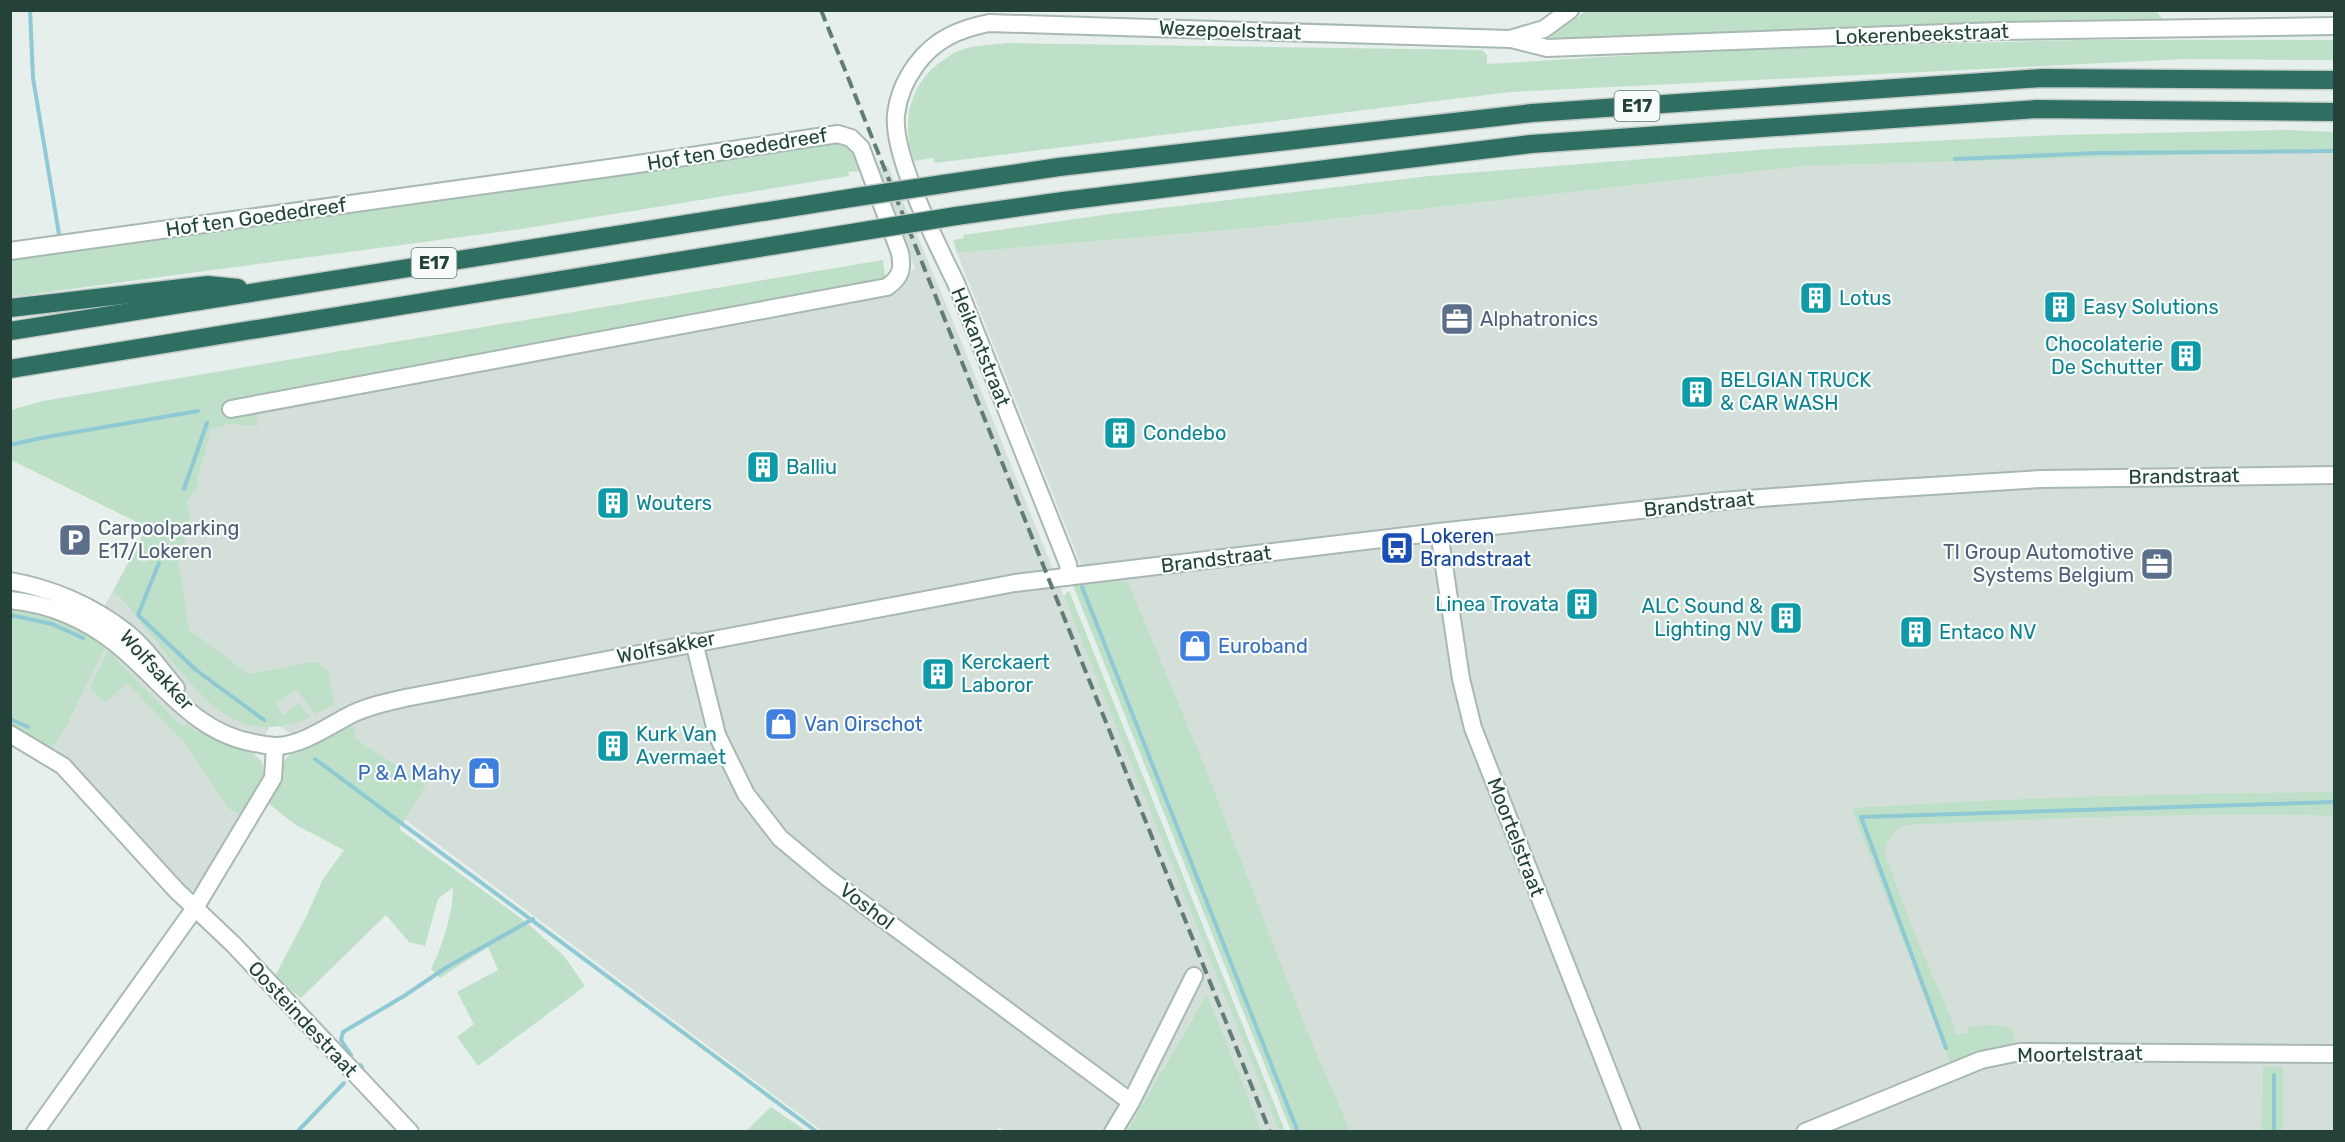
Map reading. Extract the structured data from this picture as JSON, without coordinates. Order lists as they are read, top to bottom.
{
  "streets": {
    "highway": ["E17"],
    "street": [
      "Wezepoelstraat",
      "Lokerenbeekstraat",
      "Hof ten Goededreef",
      "Heikantstraat",
      "Brandstraat",
      "Wolfsakker",
      "Moortelstraat",
      "Voshol",
      "Oosteindestraat"
    ]
  },
  "crossings": [
    ["Wezepoelstraat", "Lokerenbeekstraat"],
    ["Wezepoelstraat", "Heikantstraat"],
    ["Heikantstraat", "Brandstraat"],
    ["Heikantstraat", "Wolfsakker"],
    ["Brandstraat", "Wolfsakker"],
    ["Brandstraat", "Moortelstraat"],
    ["Wolfsakker", "Voshol"]
  ],
  "places": {
    "building": [
      "Lotus",
      "Easy Solutions",
      "Chocolaterie De Schutter",
      "BELGIAN TRUCK & CAR WASH",
      "Condebo",
      "Balliu",
      "Wouters",
      "Linea Trovata",
      "ALC Sound & Lighting NV",
      "Entaco NV",
      "Kerckaert Laboror",
      "Kurk Van Avermaet"
    ],
    "office": ["Alphatronics", "TI Group Automotive Systems Belgium"],
    "parking": ["Carpoolparking E17/Lokeren"],
    "bus stop": ["Lokeren Brandstraat"],
    "shop": ["Euroband", "Van Oirschot", "P & A Mahy"]
  }
}
